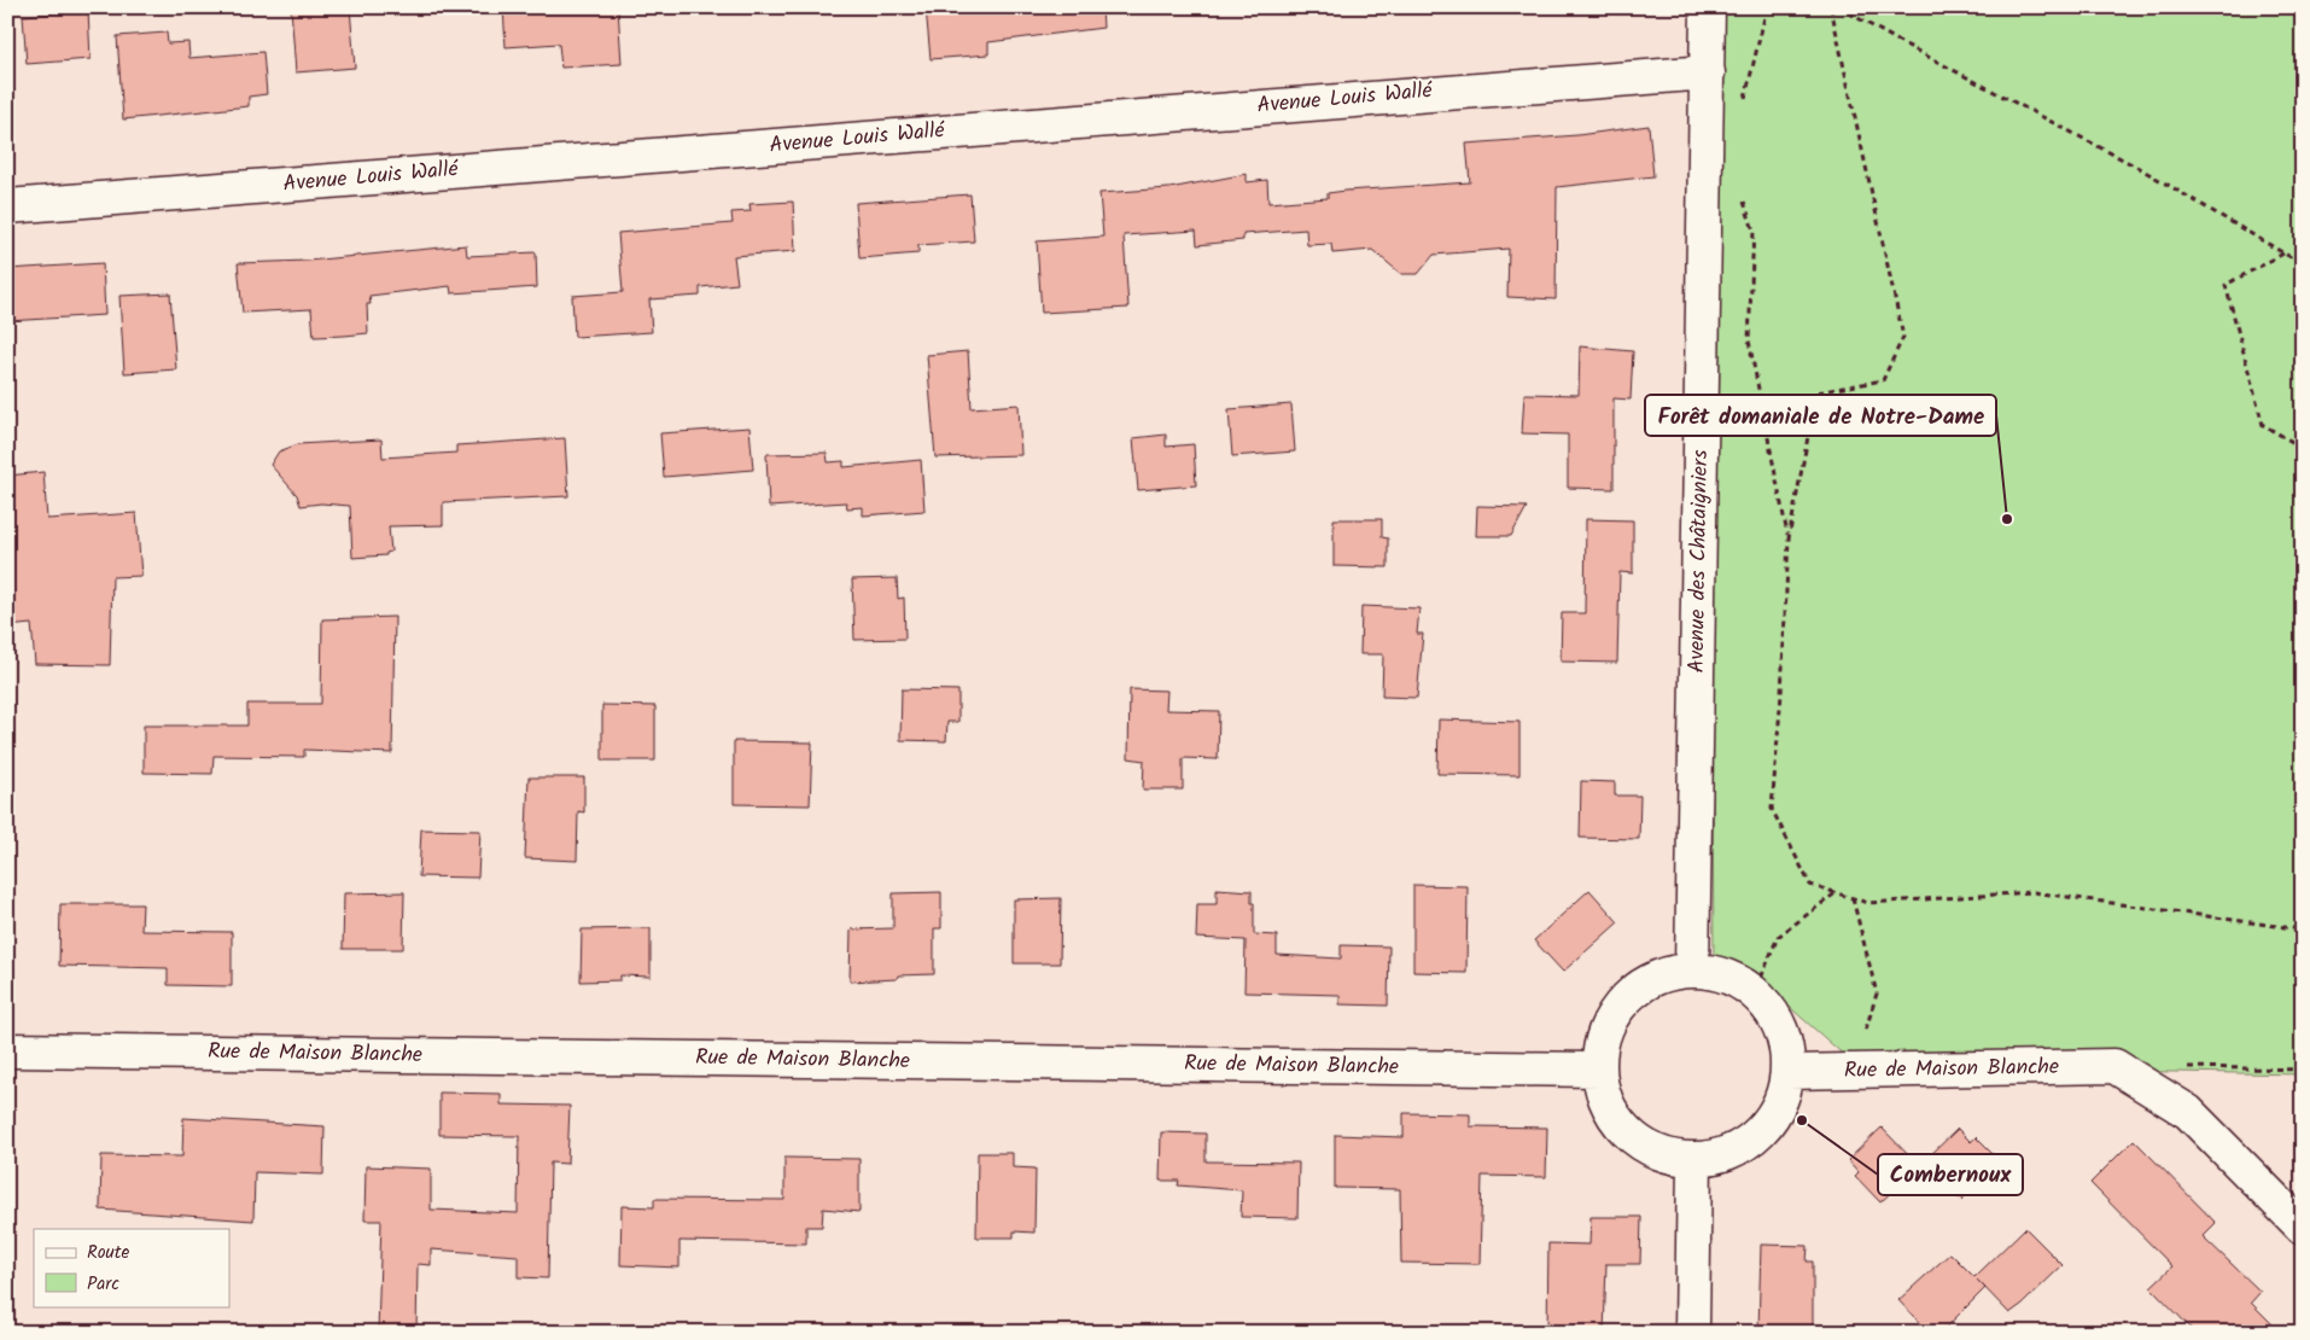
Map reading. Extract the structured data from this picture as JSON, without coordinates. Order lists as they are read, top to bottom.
{
  "streets": {
    "street": ["Avenue Louis Wallé", "Avenue des Châtaigniers", "Rue de Maison Blanche"]
  },
  "crossings": [
    ["Avenue Louis Wallé", "Avenue des Châtaigniers"],
    ["Avenue des Châtaigniers", "Rue de Maison Blanche"]
  ],
  "places": ["Forêt domaniale de Notre-Dame", "Combernoux"],
  "legend": ["Route", "Parc"]
}
